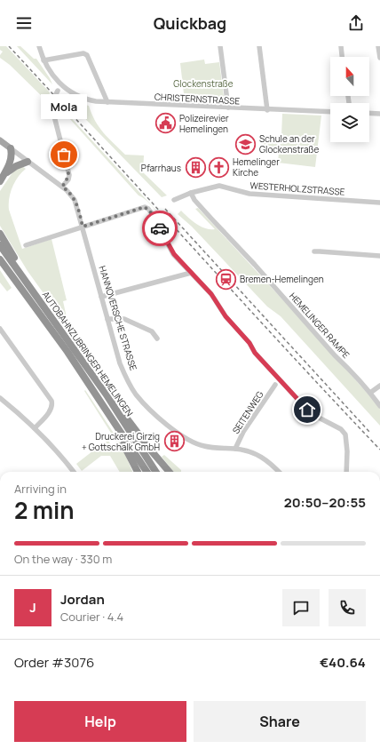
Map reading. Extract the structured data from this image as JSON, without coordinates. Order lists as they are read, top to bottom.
{
  "streets": {
    "highway": ["AUTOBAHNZUBRINGER HEMELINGEN"],
    "street": [
      "CHRISTERNSTRASSE",
      "WESTERHOLZSTRASSE",
      "HANNOVERSCHE STRASSE",
      "HEMELINGER RAMPE",
      "SEITENWEG"
    ]
  },
  "crossings": [
    ["WESTERHOLZSTRASSE", "HEMELINGER RAMPE"],
    ["HANNOVERSCHE STRASSE", "SEITENWEG"]
  ],
  "parks": ["Glockenstraße"],
  "places": {
    "public building": ["Polizeirevier Hemelingen"],
    "school or university": ["Schule an der Glockenstraße"],
    "other": ["Mola"],
    "church": ["Hemelinger Kirche"],
    "building": ["Pfarrhaus", "Druckerei Girzig + Gottschalk GmbH"],
    "station": ["Bremen-Hemelingen"]
  },
  "north": "top",
  "page": {
    "header": "Quickbag",
    "bubble": "Mola",
    "heading": ["2 min", "Arriving in", "20:50–20:55"],
    "panel": [
      "Jordan",
      "Courier · 4.4",
      "Order #3076",
      "€40.64"
    ],
    "bar": "On the way · 330 m",
    "round": "J",
    "buttons": ["Help", "Share"]
  }
}
